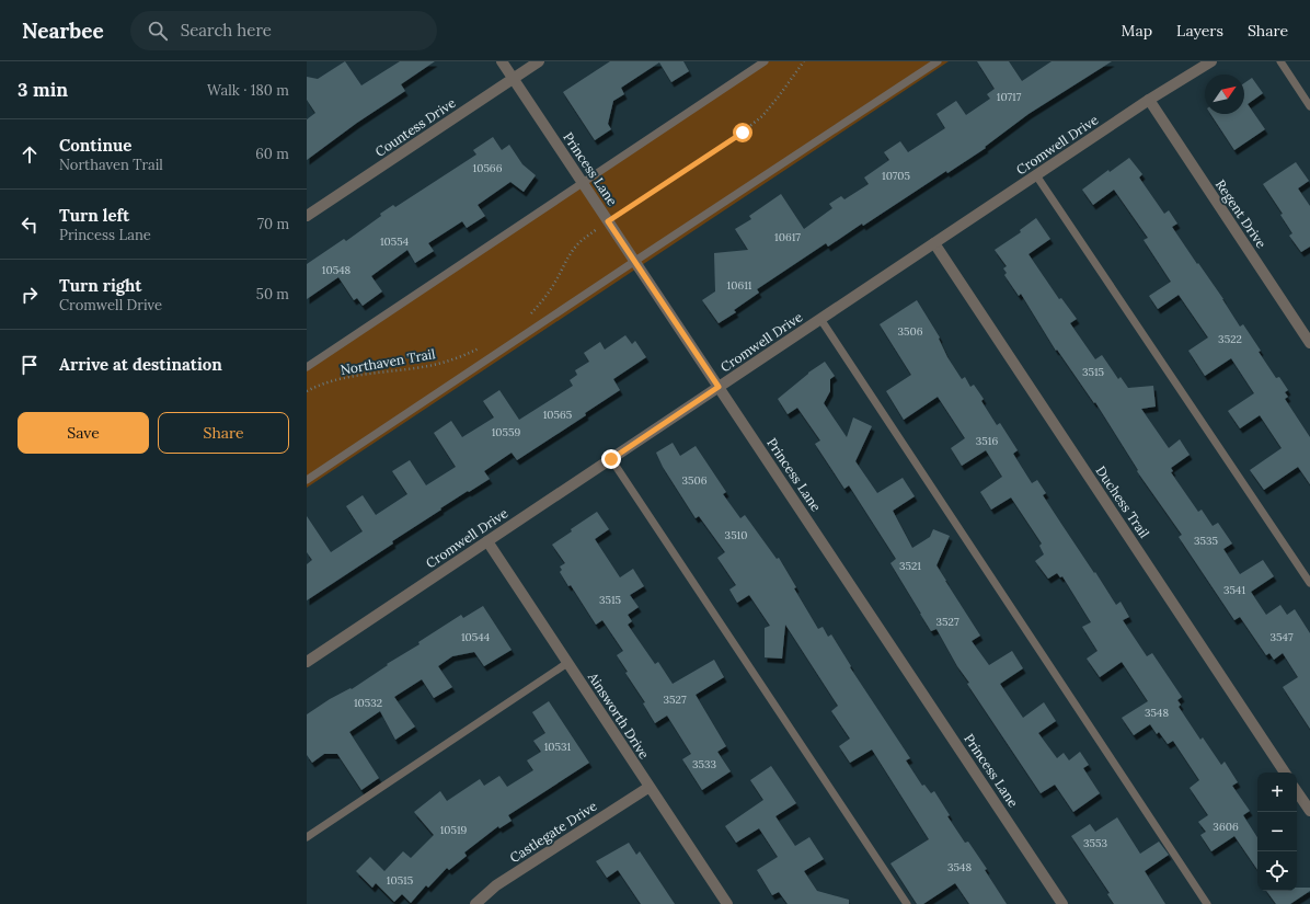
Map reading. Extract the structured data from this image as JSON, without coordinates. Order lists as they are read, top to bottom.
{
  "streets": {
    "street": [
      "Countess Drive",
      "Cromwell Drive",
      "Princess Lane",
      "Regent Drive",
      "Duchess Trail",
      "Ainsworth Drive",
      "Castlegate Drive"
    ],
    "path": ["Northaven Trail"]
  },
  "crossings": [
    ["Countess Drive", "Princess Lane"],
    ["Cromwell Drive", "Princess Lane"],
    ["Cromwell Drive", "Regent Drive"],
    ["Cromwell Drive", "Duchess Trail"],
    ["Cromwell Drive", "Ainsworth Drive"],
    ["Ainsworth Drive", "Castlegate Drive"]
  ],
  "house_numbers": [
    "10717",
    "10566",
    "10705",
    "10617",
    "10554",
    "10548",
    "10611",
    "3506",
    "3522",
    "3515",
    "10565",
    "10559",
    "3516",
    "3506",
    "3510",
    "3535",
    "3521",
    "3541",
    "3515",
    "3527",
    "10544",
    "3547",
    "3527",
    "10532",
    "3548",
    "10531",
    "3533",
    "3606",
    "10519",
    "3553",
    "3548",
    "10515"
  ],
  "north": "top right",
  "page": {
    "header": "Nearbee",
    "search": "Search here",
    "nav": ["Map", "Layers", "Share"],
    "heading": ["3 min", "Walk · 180 m"],
    "list": [
      ["Continue", "Northaven Trail", "60 m"],
      ["Turn left", "Princess Lane", "70 m"],
      ["Turn right", "Cromwell Drive", "50 m"],
      "Arrive at destination"
    ],
    "buttons": ["Save", "Share"],
    "map_buttons": ["+", "−"]
  }
}
